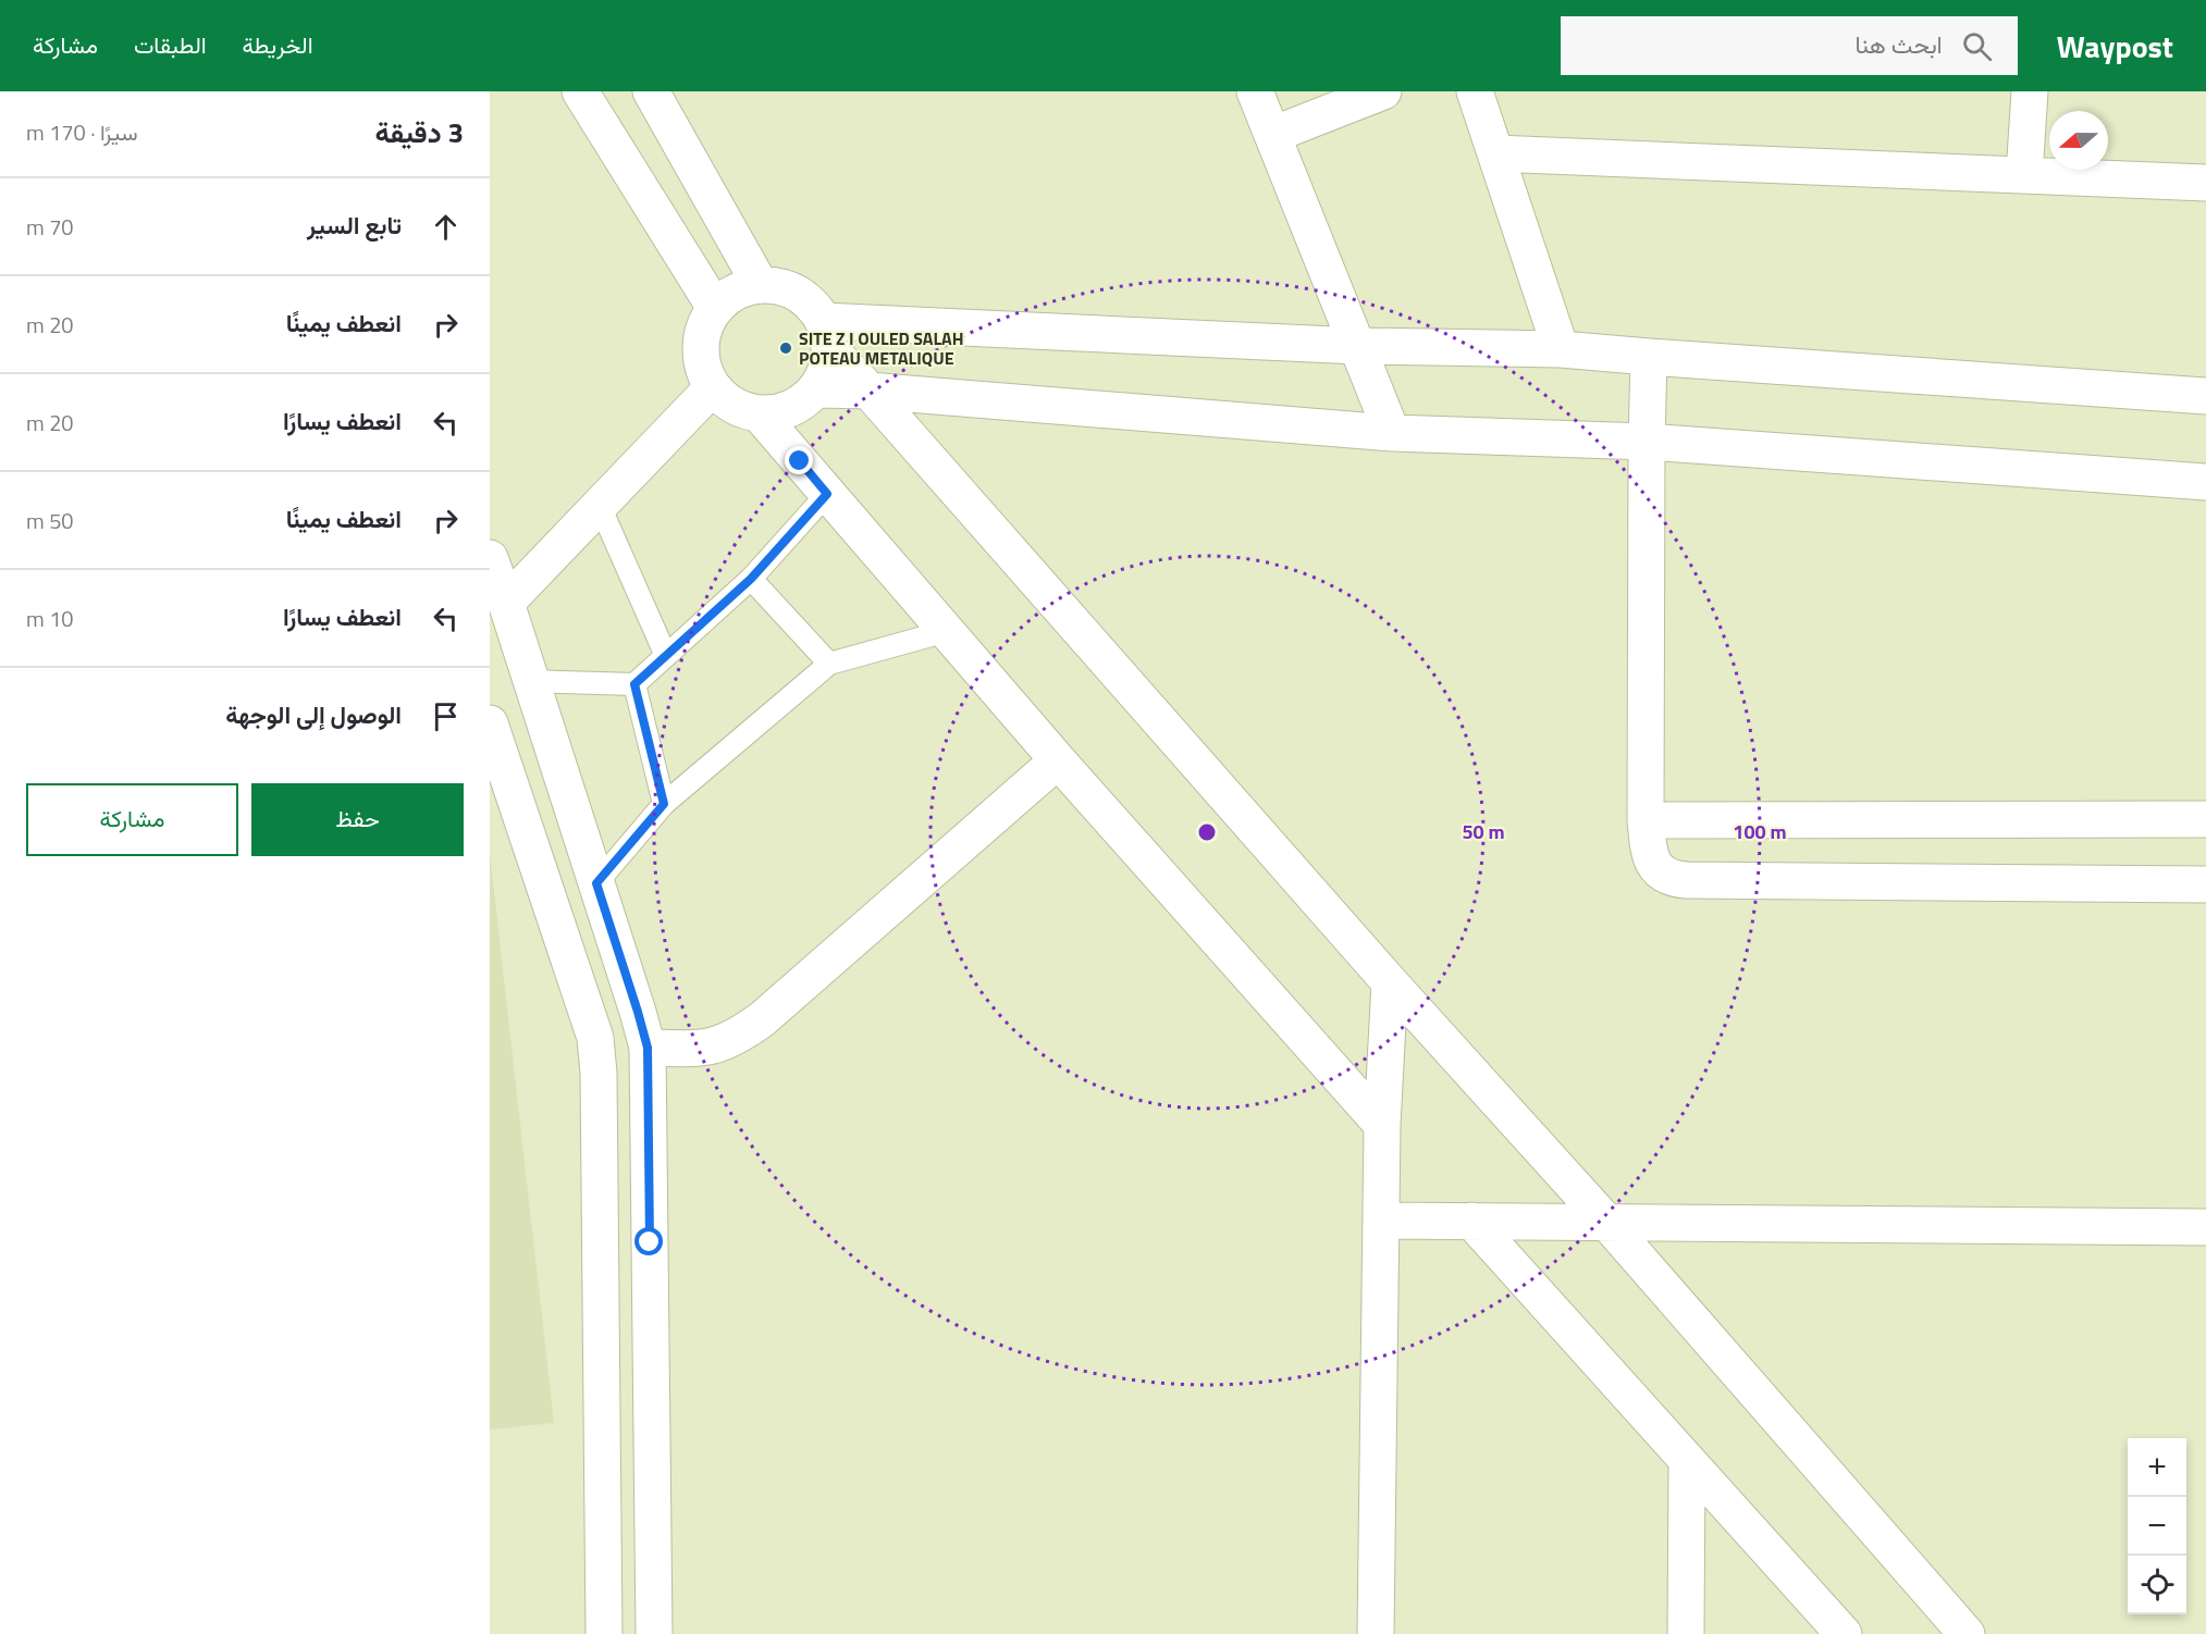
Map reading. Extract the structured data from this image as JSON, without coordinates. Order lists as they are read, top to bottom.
{
  "places": ["SITE Z I OULED SALAH POTEAU METALIQUE"],
  "north": "left",
  "page": {
    "header": "Waypost",
    "search": "ابحث هنا",
    "nav": ["الخريطة", "الطبقات", "مشاركة"],
    "heading": ["3 دقيقة", "سيرًا · 170 m"],
    "list": [
      ["تابع السير", "70 m"],
      ["انعطف يمينًا", "20 m"],
      ["انعطف يسارًا", "20 m"],
      ["انعطف يمينًا", "50 m"],
      ["انعطف يسارًا", "10 m"],
      "الوصول إلى الوجهة"
    ],
    "buttons": ["حفظ", "مشاركة"],
    "map_buttons": ["+", "−"]
  },
  "rings": ["50 m", "100 m"]
}
